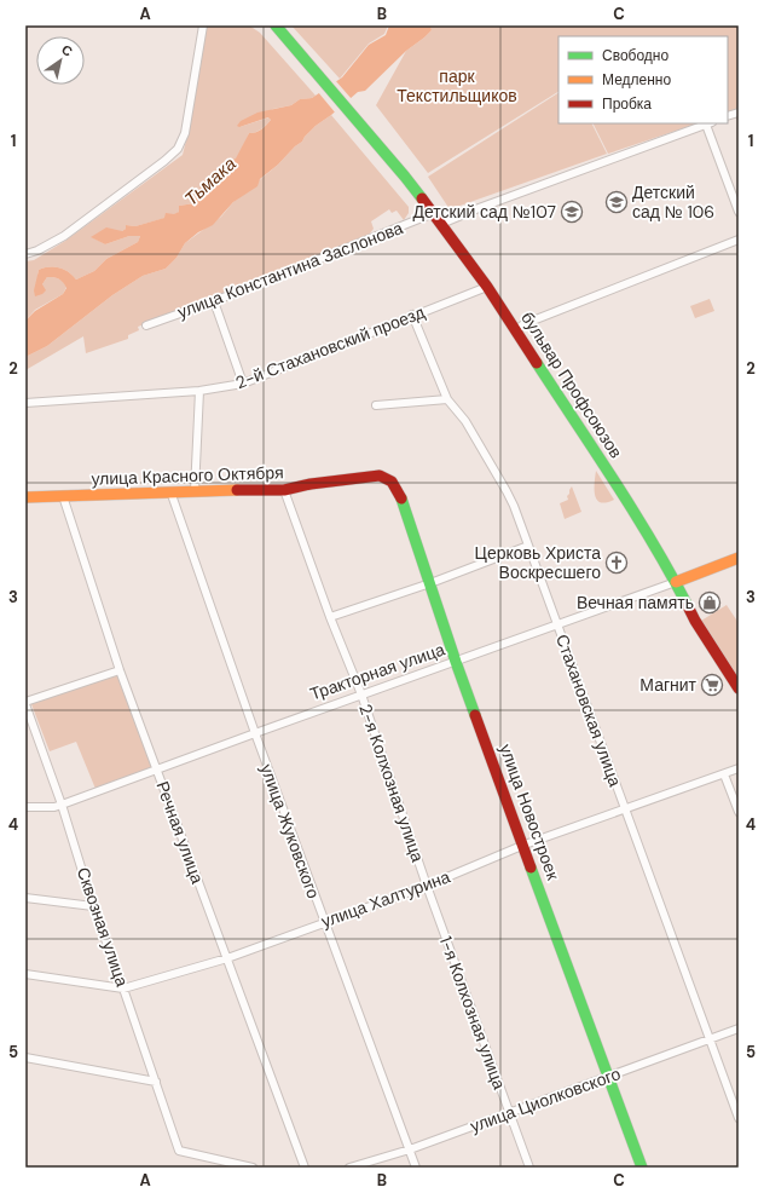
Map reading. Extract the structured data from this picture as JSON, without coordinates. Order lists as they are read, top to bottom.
{
  "streets": {
    "street": [
      "улица Константина Заслонова",
      "2-й Стахановский проезд",
      "бульвар Профсоюзов",
      "улица Красного Октября",
      "Тракторная улица",
      "Стахановская улица",
      "2-я Колхозная улица",
      "улица Новостроек",
      "улица Жуковского",
      "Речная улица",
      "улица Халтурина",
      "Сквозная улица",
      "1-я Колхозная улица",
      "улица Циолковского"
    ]
  },
  "crossings": [
    ["улица Константина Заслонова", "бульвар Профсоюзов"],
    ["2-й Стахановский проезд", "бульвар Профсоюзов"],
    ["2-й Стахановский проезд", "Стахановская улица"],
    ["бульвар Профсоюзов", "Тракторная улица"],
    ["улица Красного Октября", "2-я Колхозная улица"],
    ["улица Красного Октября", "улица Новостроек"],
    ["улица Красного Октября", "улица Жуковского"],
    ["улица Красного Октября", "Речная улица"],
    ["Тракторная улица", "Стахановская улица"],
    ["Тракторная улица", "2-я Колхозная улица"],
    ["Тракторная улица", "улица Новостроек"],
    ["Тракторная улица", "улица Жуковского"],
    ["Тракторная улица", "Речная улица"],
    ["Тракторная улица", "Сквозная улица"],
    ["Стахановская улица", "улица Халтурина"],
    ["Стахановская улица", "улица Циолковского"],
    ["2-я Колхозная улица", "улица Халтурина"],
    ["2-я Колхозная улица", "1-я Колхозная улица"],
    ["улица Новостроек", "улица Халтурина"],
    ["улица Новостроек", "улица Циолковского"],
    ["улица Жуковского", "улица Халтурина"],
    ["улица Жуковского", "улица Циолковского"],
    ["Речная улица", "улица Халтурина"],
    ["улица Халтурина", "Сквозная улица"],
    ["улица Халтурина", "1-я Колхозная улица"],
    ["1-я Колхозная улица", "улица Циолковского"]
  ],
  "water": ["Тьмака"],
  "parks": ["парк Текстильщиков"],
  "places": {
    "school or university": ["Детский сад № 106", "Детский сад №107"],
    "church": ["Церковь Христа Воскресшего"],
    "shop": ["Вечная память"],
    "supermarket": ["Магнит"]
  },
  "legend": ["Свободно", "Медленно", "Пробка"],
  "north": "top right",
  "grid": {
    "columns": ["A", "B", "C"],
    "rows": [
      "1",
      "2",
      "3",
      "4",
      "5"
    ]
  }
}
